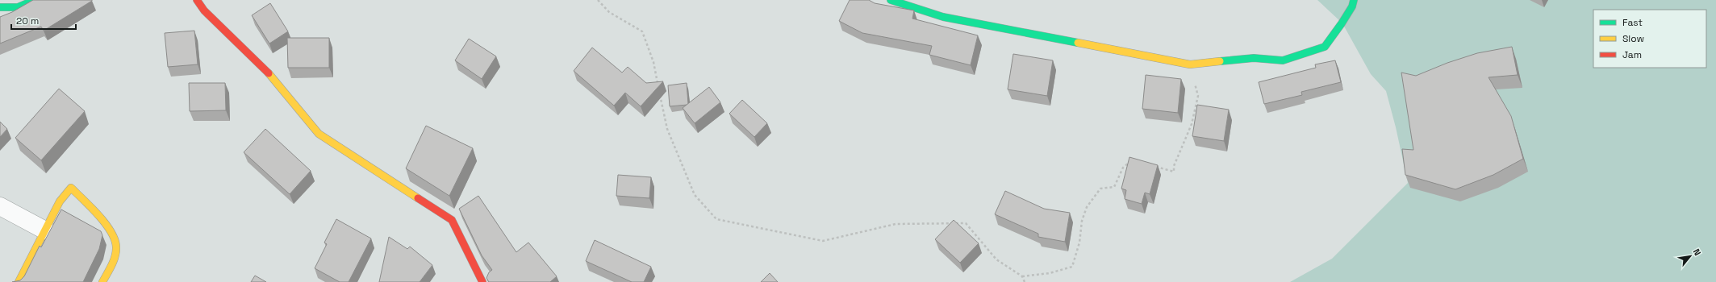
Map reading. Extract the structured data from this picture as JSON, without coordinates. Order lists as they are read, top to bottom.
{
  "legend": ["Fast", "Slow", "Jam"],
  "scale_bar": "20 m",
  "north": "top right"
}
